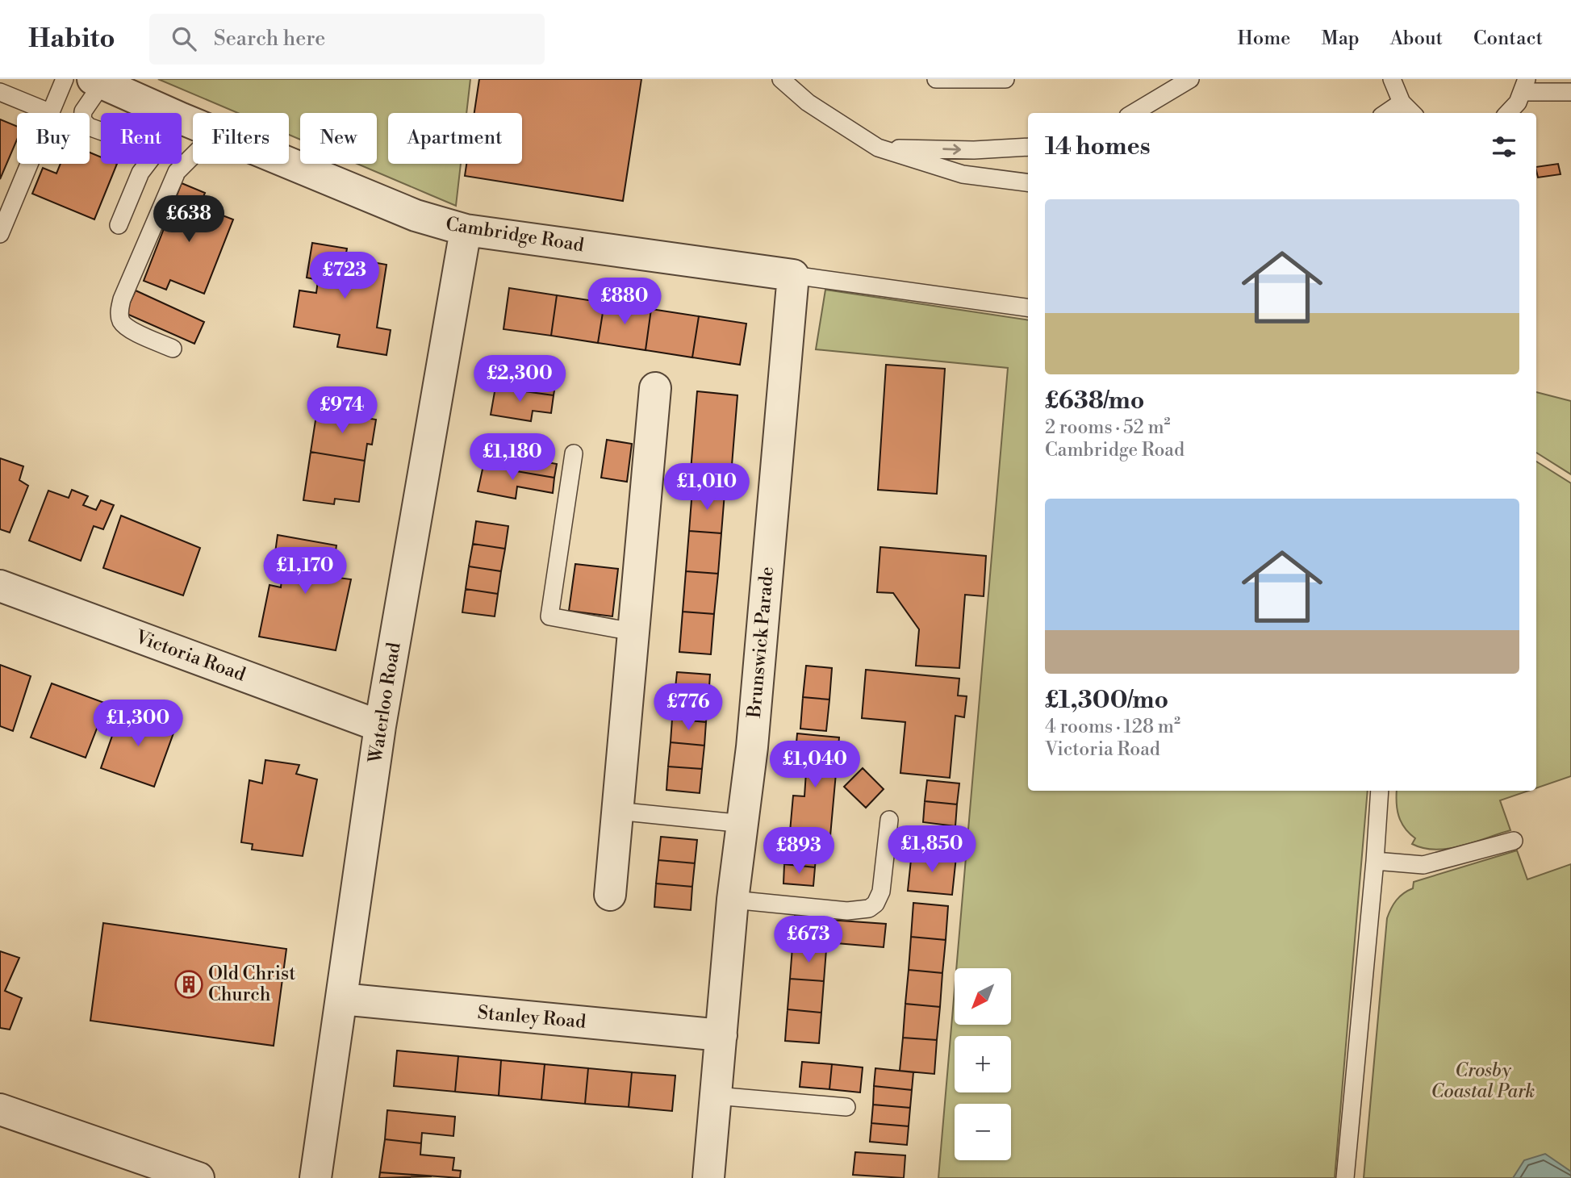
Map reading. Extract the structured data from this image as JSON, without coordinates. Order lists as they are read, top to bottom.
{
  "streets": {
    "street": [
      "Cambridge Road",
      "Brunswick Parade",
      "Victoria Road",
      "Waterloo Road",
      "Stanley Road"
    ]
  },
  "crossings": [
    ["Cambridge Road", "Brunswick Parade"],
    ["Cambridge Road", "Waterloo Road"],
    ["Brunswick Parade", "Stanley Road"],
    ["Victoria Road", "Waterloo Road"],
    ["Waterloo Road", "Stanley Road"]
  ],
  "parks": ["Crosby Coastal Park"],
  "places": {
    "building": ["Old Christ Church"]
  },
  "north": "bottom left",
  "page": {
    "header": "Habito",
    "search": "Search here",
    "nav": [
      "Home",
      "Map",
      "About",
      "Contact"
    ],
    "chip": [
      "Buy",
      "Rent",
      "Filters",
      "New",
      "Apartment"
    ],
    "heading": "14 homes",
    "list": [
      {
        "name": "£638/mo",
        "note": "2 rooms · 52 m² · Cambridge Road"
      },
      {
        "name": "£1,300/mo",
        "note": "4 rooms · 128 m² · Victoria Road"
      }
    ],
    "price": [
      "£638",
      "£723",
      "£880",
      "£2,300",
      "£974",
      "£1,180",
      "£1,010",
      "£1,170",
      "£776",
      "£1,300",
      "£1,040",
      "£1,850",
      "£893",
      "£673"
    ],
    "map_buttons": ["+", "−"]
  }
}
